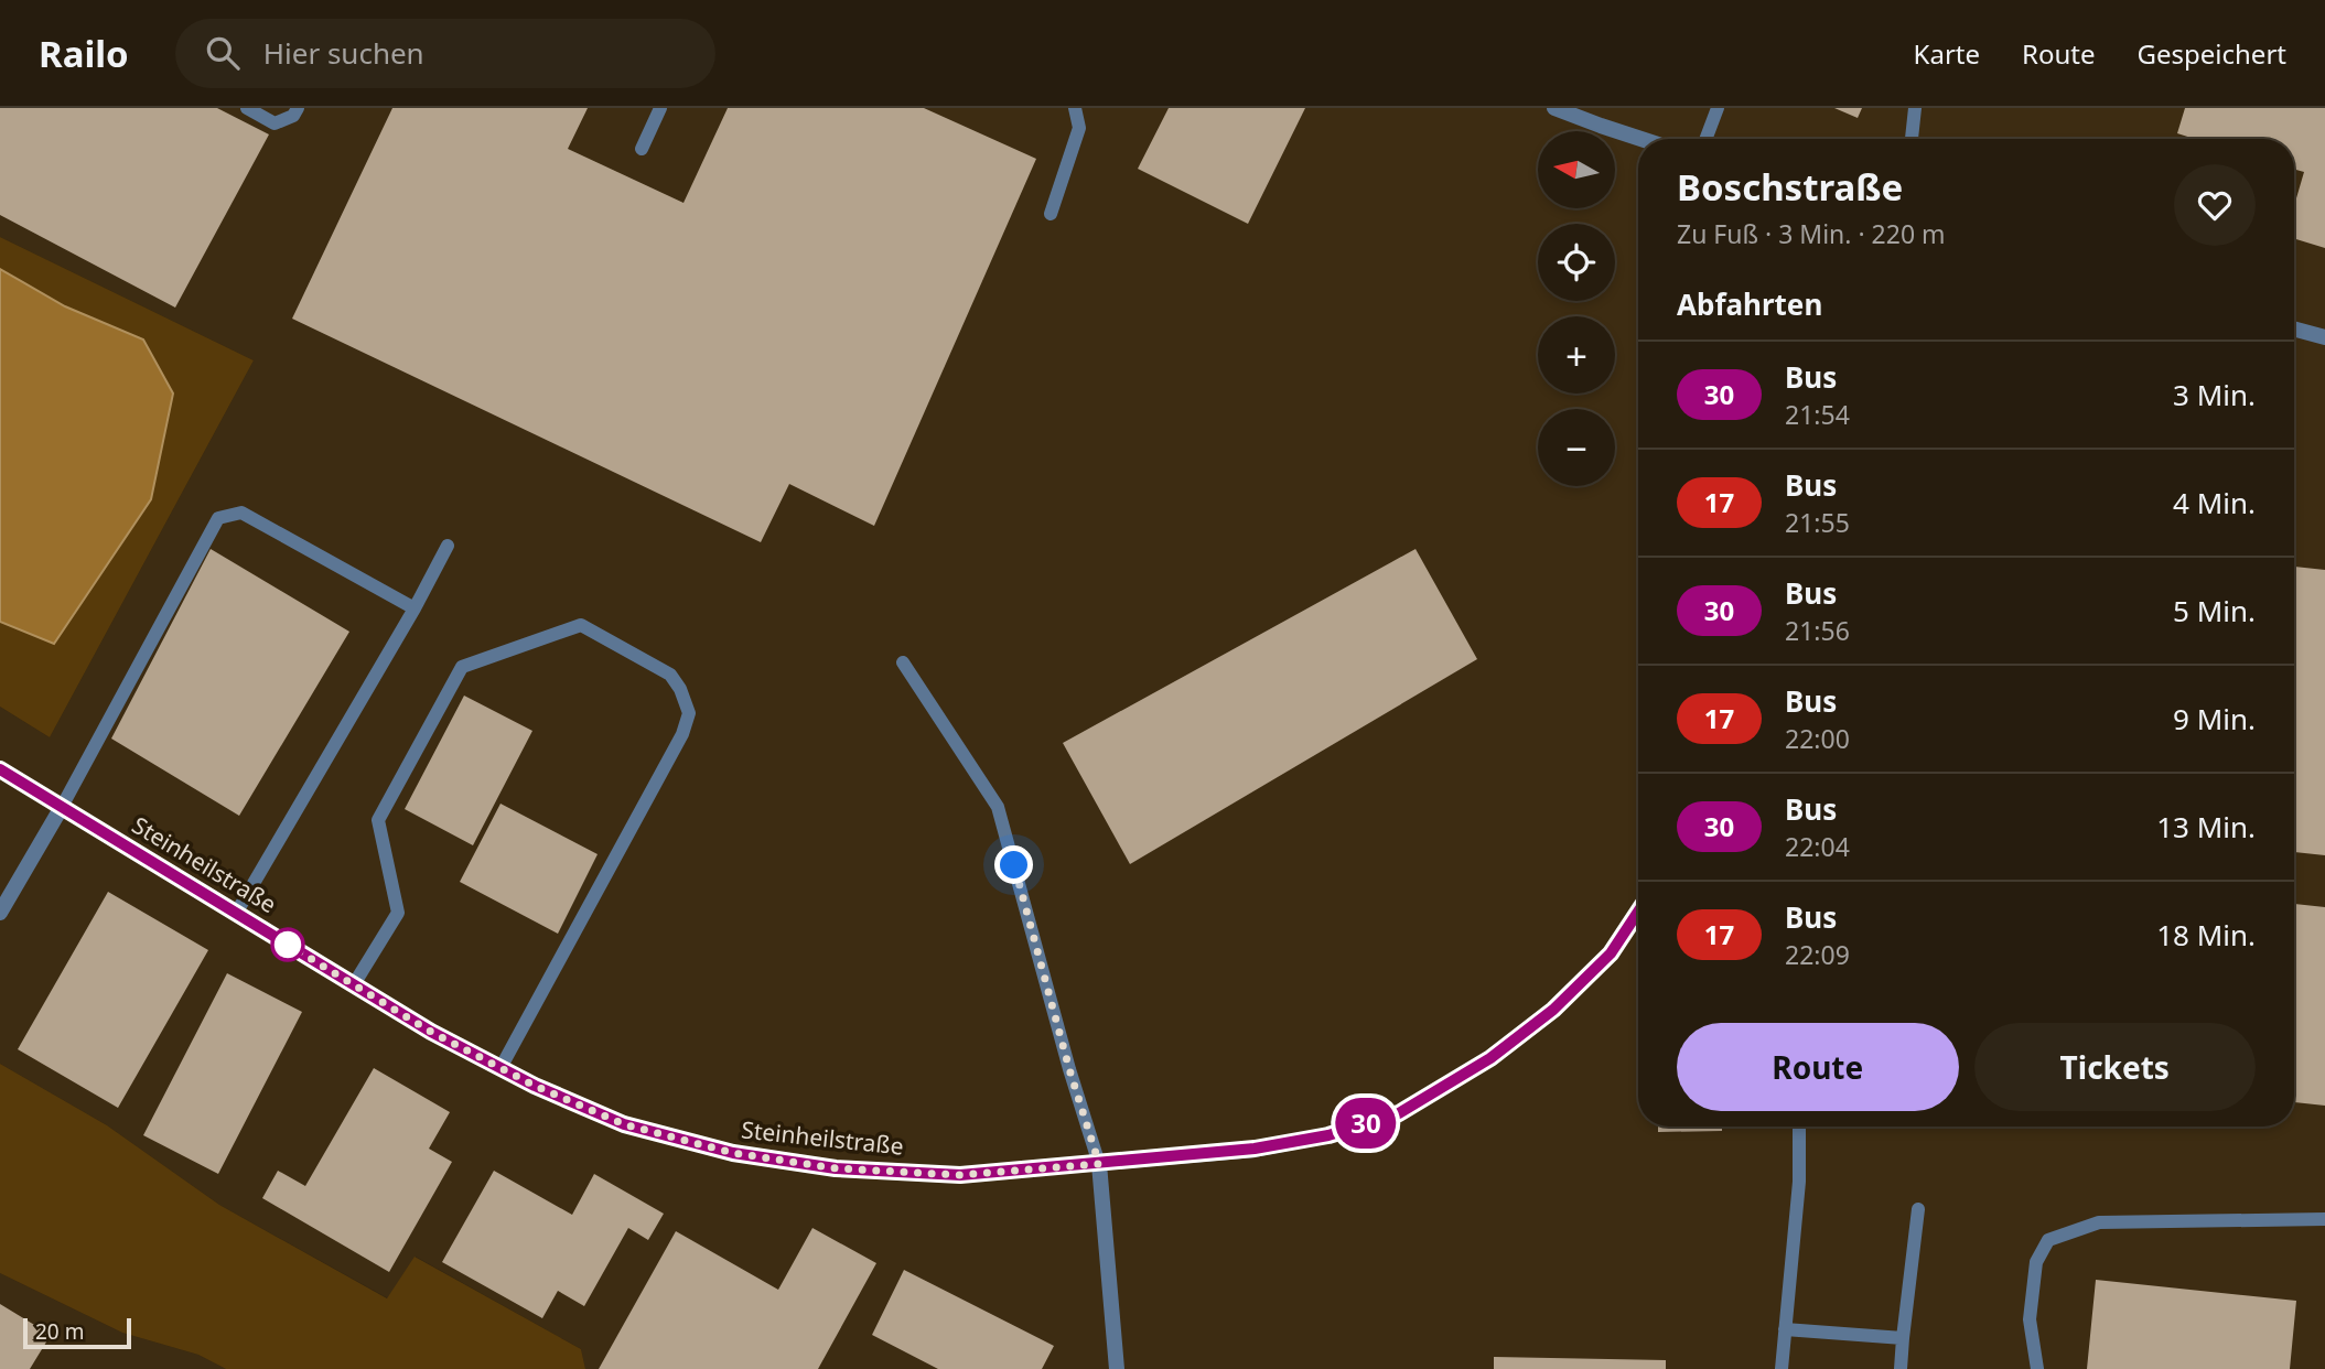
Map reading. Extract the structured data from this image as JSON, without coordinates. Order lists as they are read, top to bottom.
{
  "streets": {
    "street": ["Steinheilstraße"]
  },
  "lines": ["bus line 30"],
  "scale_bar": "20 m",
  "north": "left",
  "page": {
    "header": "Railo",
    "search": "Hier suchen",
    "nav": ["Karte", "Route", "Gespeichert"],
    "on_map": "30",
    "map_buttons": ["+", "−"],
    "heading": [
      ["Boschstraße", "Zu Fuß · 3 Min. · 220 m"],
      "Abfahrten"
    ],
    "list": [
      {
        "mark": "30",
        "name": "Bus",
        "note": "21:54",
        "value": "3 Min."
      },
      {
        "mark": "17",
        "name": "Bus",
        "note": "21:55",
        "value": "4 Min."
      },
      {
        "mark": "30",
        "name": "Bus",
        "note": "21:56",
        "value": "5 Min."
      },
      {
        "mark": "17",
        "name": "Bus",
        "note": "22:00",
        "value": "9 Min."
      },
      {
        "mark": "30",
        "name": "Bus",
        "note": "22:04",
        "value": "13 Min."
      },
      {
        "mark": "17",
        "name": "Bus",
        "note": "22:09",
        "value": "18 Min."
      }
    ],
    "buttons": ["Route", "Tickets"],
    "scale": "20 m"
  }
}
